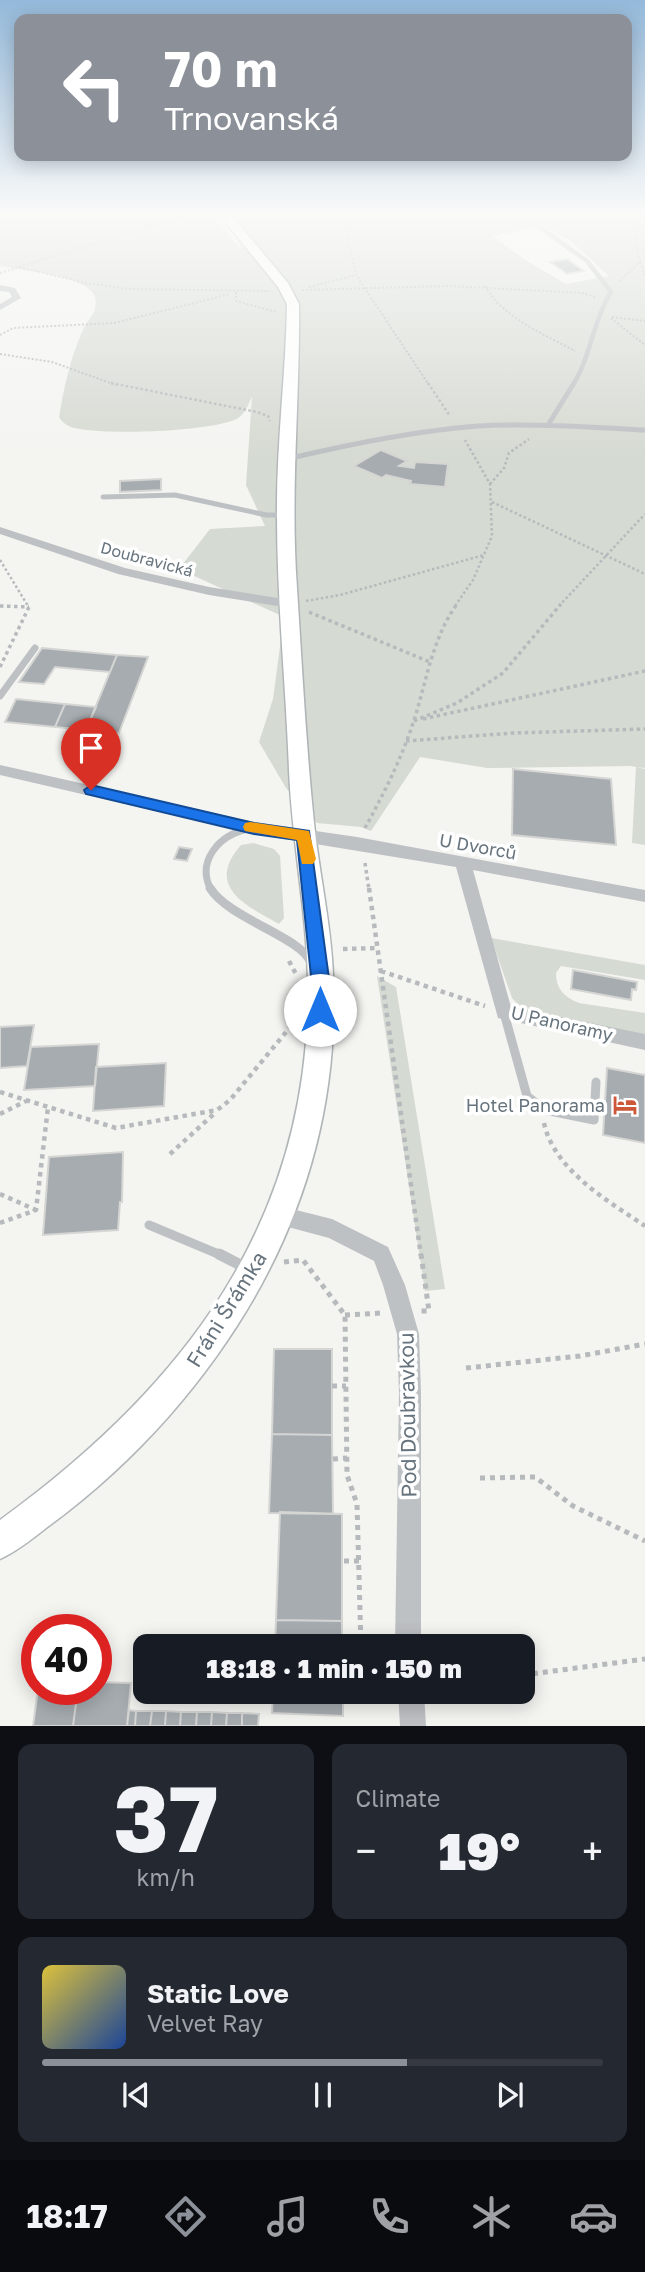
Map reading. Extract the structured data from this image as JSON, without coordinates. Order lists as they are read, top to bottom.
{
  "streets": {
    "street": [
      "Doubravická",
      "U Dvorců",
      "U Panoramy",
      "Fráni Šrámka",
      "Pod Doubravkou"
    ]
  },
  "crossings": [
    ["Doubravická", "Fráni Šrámka"],
    ["U Dvorců", "U Panoramy"],
    ["U Dvorců", "Fráni Šrámka"],
    ["Fráni Šrámka", "Pod Doubravkou"]
  ],
  "places": {
    "hotel": ["Hotel Panorama"]
  },
  "page": {
    "turn": ["70 m", "Trnovanská"],
    "limit": "40",
    "trip": "18:18 · 1 min · 150 m",
    "tile": [
      ["37", "km/h"],
      "Climate"
    ],
    "heat": ["−", "19°", "+"],
    "song": ["Static Love", "Velvet Ray"],
    "tabs": "18:17"
  }
}
